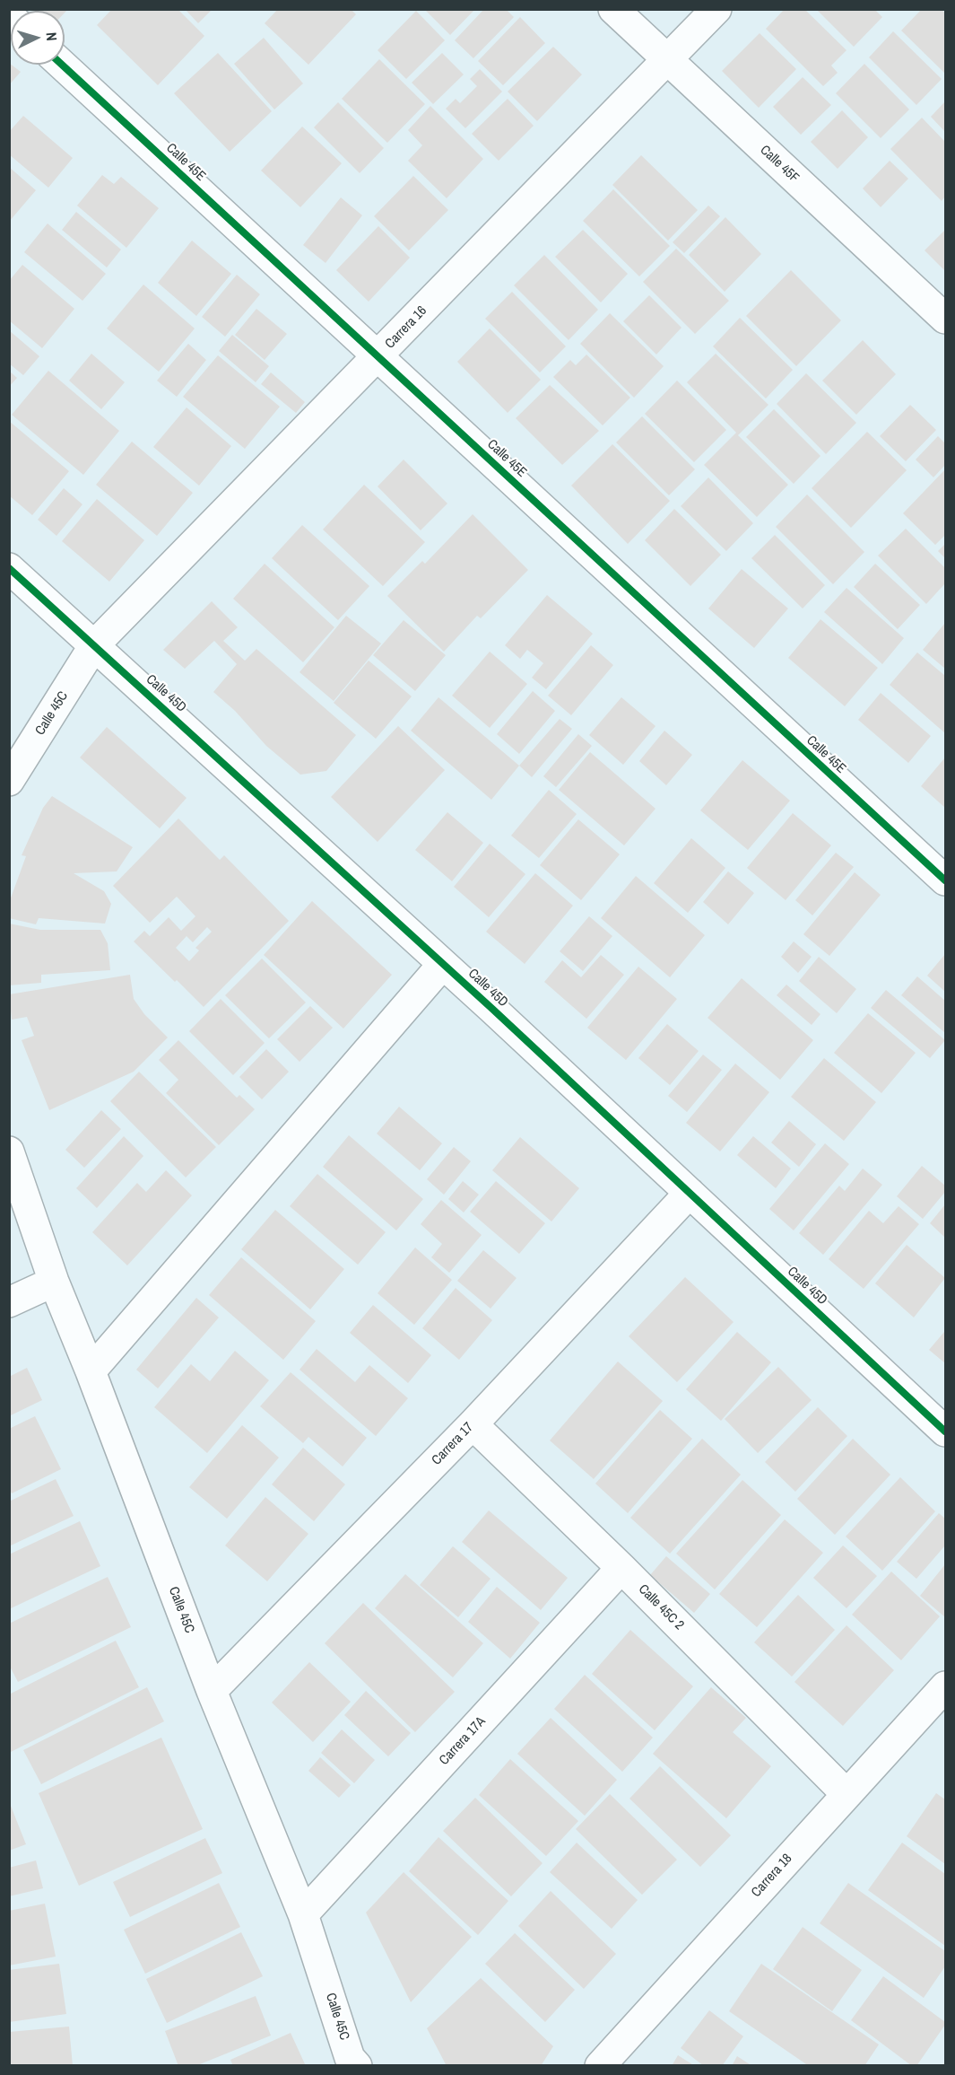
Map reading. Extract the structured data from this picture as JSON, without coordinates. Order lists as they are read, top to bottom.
{
  "streets": {
    "street": [
      "Calle 45E",
      "Calle 45F",
      "Carrera 16",
      "Calle 45D",
      "Calle 45C",
      "Carrera 17",
      "Calle 45C 2",
      "Carrera 17A",
      "Carrera 18"
    ]
  },
  "crossings": [
    ["Calle 45E", "Carrera 16"],
    ["Calle 45F", "Carrera 16"],
    ["Carrera 16", "Calle 45D"],
    ["Carrera 16", "Calle 45C"],
    ["Calle 45D", "Calle 45C"],
    ["Calle 45D", "Carrera 17"],
    ["Calle 45C", "Carrera 17"],
    ["Calle 45C", "Carrera 17A"],
    ["Carrera 17", "Calle 45C 2"],
    ["Calle 45C 2", "Carrera 17A"],
    ["Calle 45C 2", "Carrera 18"]
  ],
  "north": "right"
}
